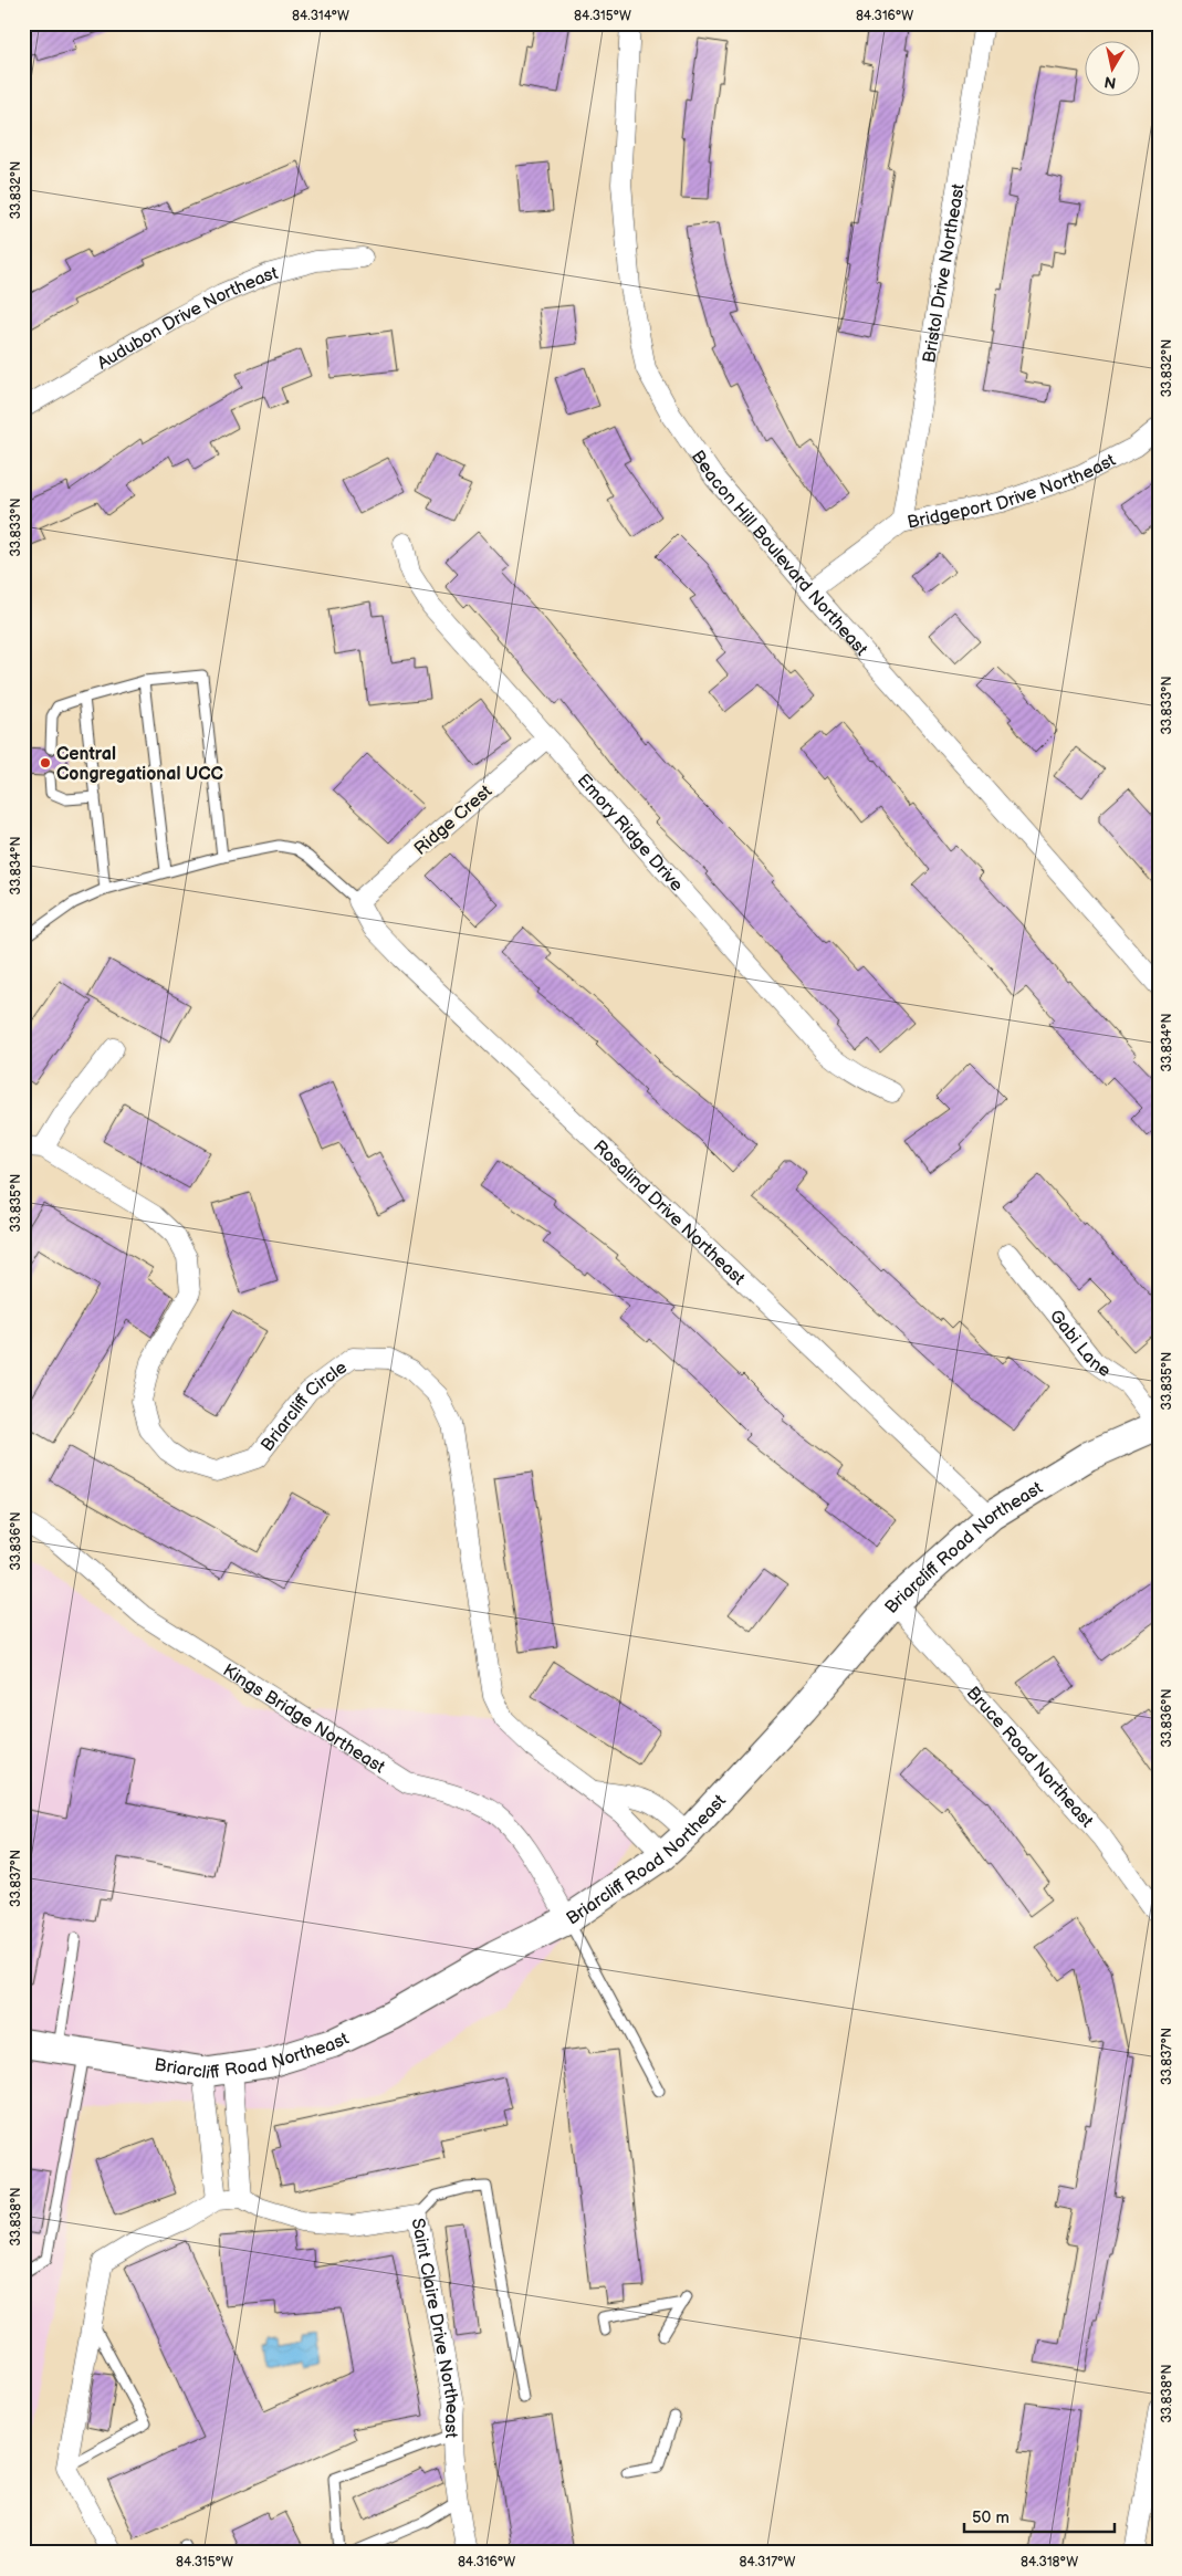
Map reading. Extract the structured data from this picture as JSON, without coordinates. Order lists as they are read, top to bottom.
{
  "streets": {
    "main road": ["Briarcliff Road Northeast"],
    "street": [
      "Bristol Drive Northeast",
      "Audubon Drive Northeast",
      "Bridgeport Drive Northeast",
      "Beacon Hill Boulevard Northeast",
      "Ridge Crest",
      "Emory Ridge Drive",
      "Rosalind Drive Northeast",
      "Gabi Lane",
      "Briarcliff Circle",
      "Kings Bridge Northeast",
      "Bruce Road Northeast",
      "Saint Claire Drive Northeast"
    ]
  },
  "crossings": [
    ["Bristol Drive Northeast", "Bridgeport Drive Northeast"],
    ["Bridgeport Drive Northeast", "Beacon Hill Boulevard Northeast"],
    ["Ridge Crest", "Emory Ridge Drive"],
    ["Ridge Crest", "Rosalind Drive Northeast"],
    ["Rosalind Drive Northeast", "Briarcliff Road Northeast"],
    ["Gabi Lane", "Briarcliff Road Northeast"],
    ["Briarcliff Circle", "Briarcliff Road Northeast"],
    ["Briarcliff Road Northeast", "Kings Bridge Northeast"],
    ["Briarcliff Road Northeast", "Bruce Road Northeast"]
  ],
  "places": ["Central Congregational UCC"],
  "scale_bar": "50 m",
  "north": "bottom",
  "coordinates": [
    "84.314°W",
    "84.315°W",
    "84.316°W",
    "33.832°N",
    "33.833°N",
    "33.834°N",
    "33.835°N",
    "33.836°N",
    "33.837°N",
    "33.838°N",
    "84.317°W",
    "84.318°W"
  ]
}
